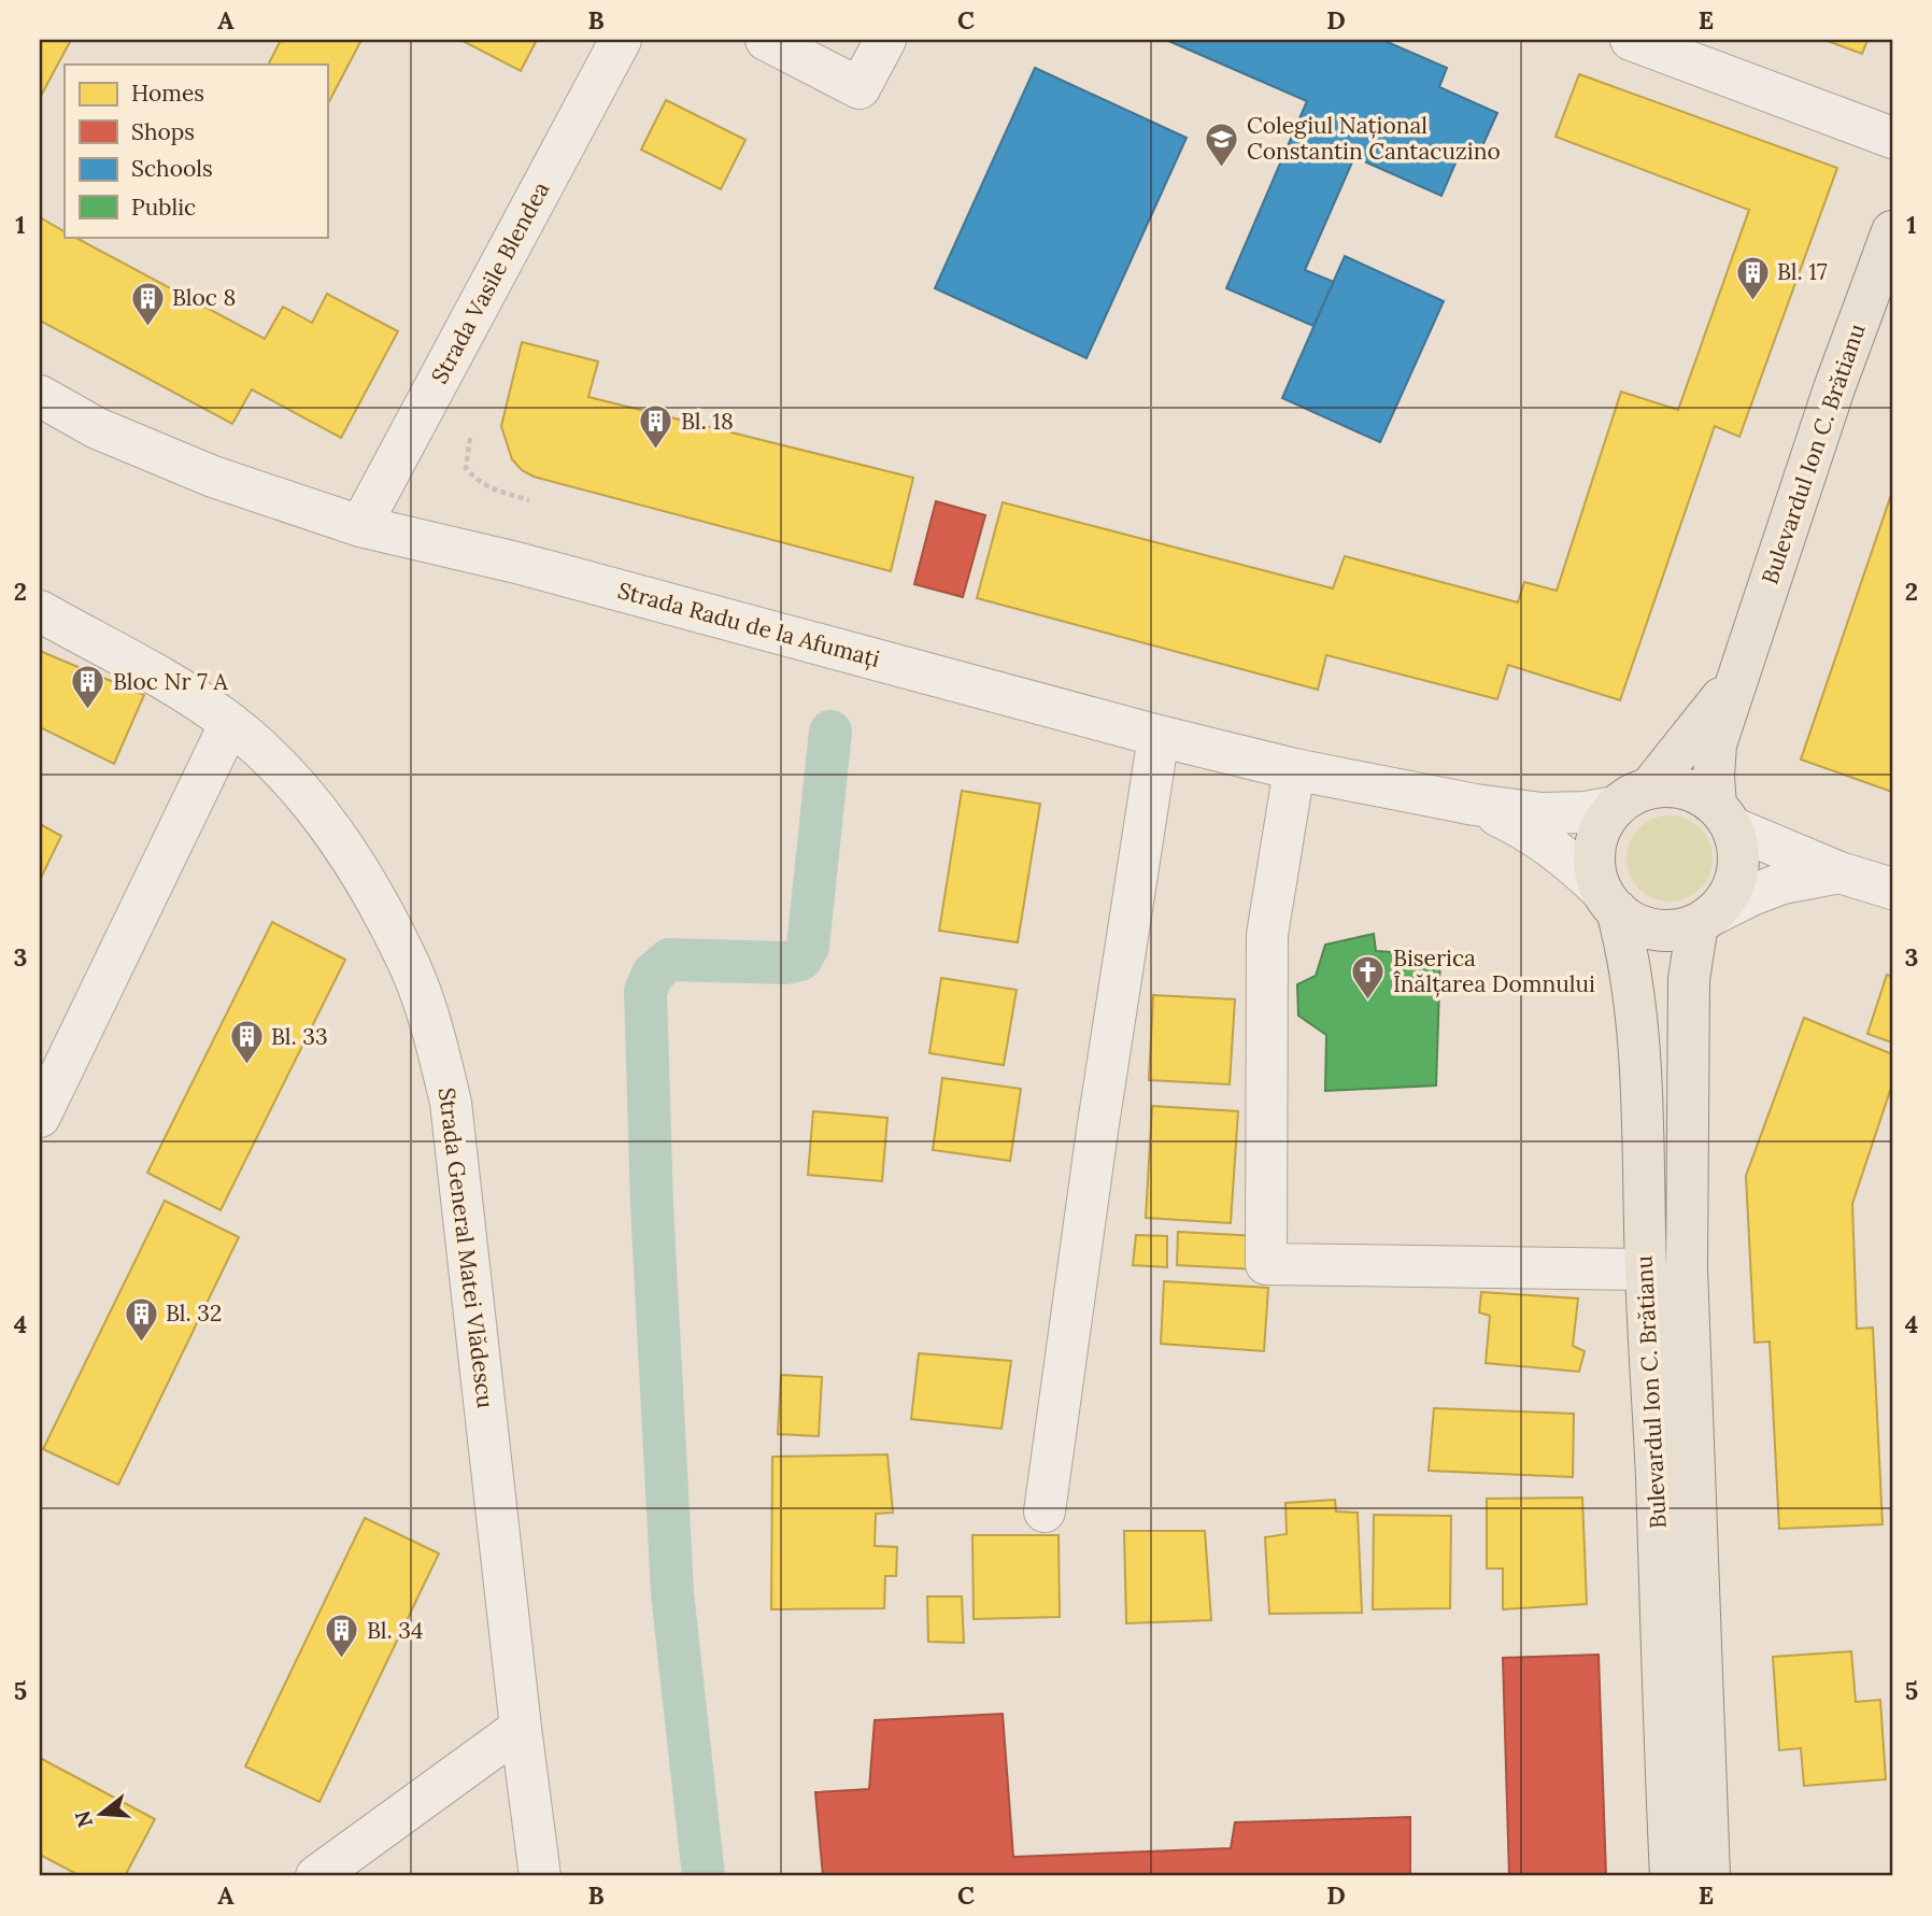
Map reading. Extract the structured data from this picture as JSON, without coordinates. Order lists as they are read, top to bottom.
{
  "streets": {
    "main road": ["Bulevardul Ion C. Brătianu"],
    "street": ["Strada Vasile Blendea", "Strada Radu de la Afumați", "Strada General Matei Vlădescu"]
  },
  "crossings": [
    ["Strada Vasile Blendea", "Strada Radu de la Afumați"],
    ["Bulevardul Ion C. Brătianu", "Strada Radu de la Afumați"]
  ],
  "places": {
    "school or university": ["Colegiul Național Constantin Cantacuzino"],
    "building": [
      "Bl. 17",
      "Bloc 8",
      "Bl. 18",
      "Bloc Nr 7 A",
      "Bl. 33",
      "Bl. 32",
      "Bl. 34"
    ],
    "church": ["Biserica Înălțarea Domnului"]
  },
  "legend": [
    "Homes",
    "Shops",
    "Schools",
    "Public"
  ],
  "north": "left",
  "grid": {
    "columns": [
      "A",
      "B",
      "C",
      "D",
      "E"
    ],
    "rows": [
      "1",
      "2",
      "3",
      "4",
      "5"
    ]
  }
}
